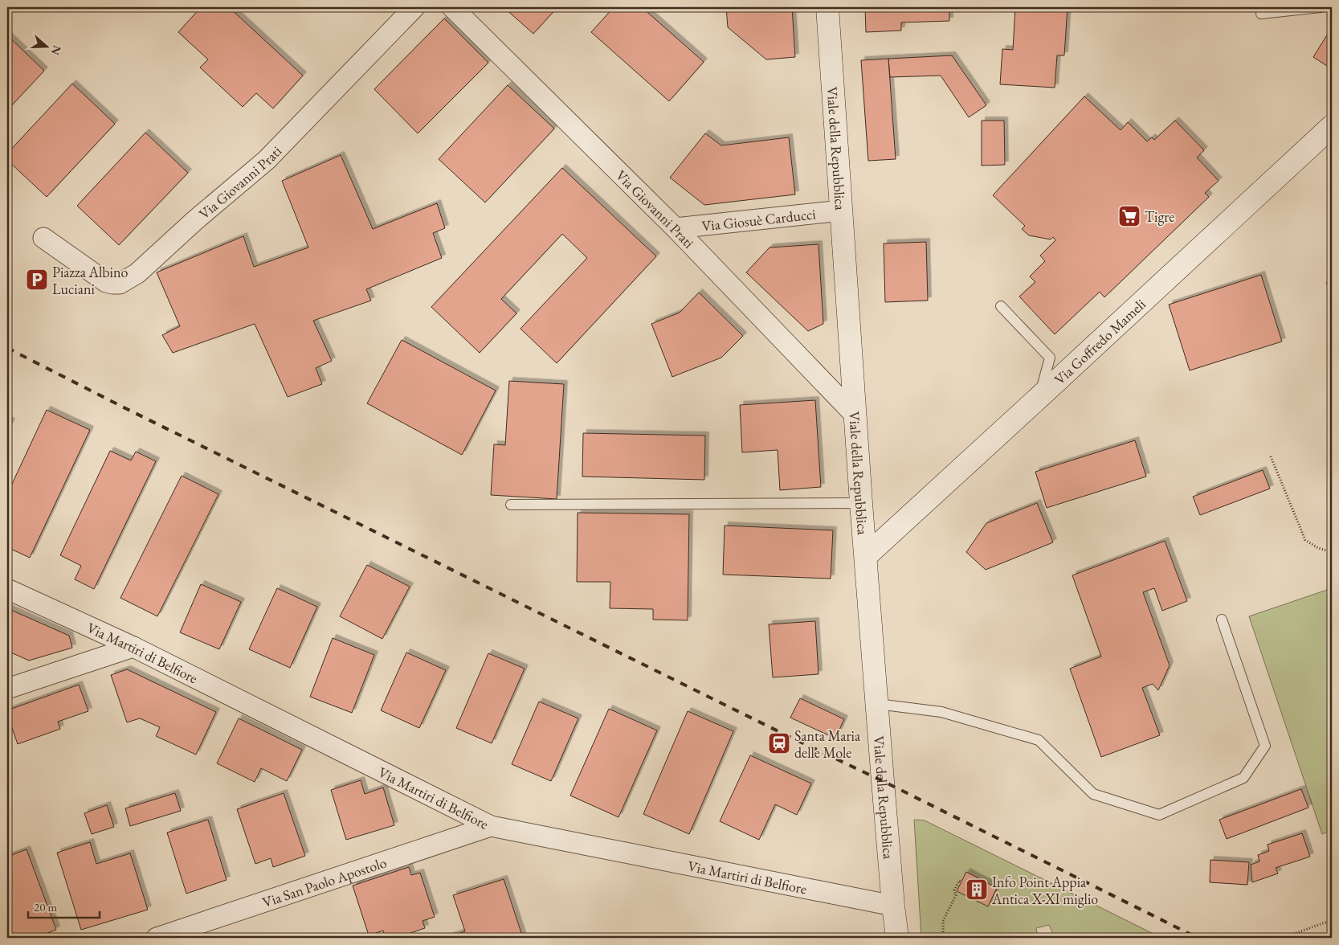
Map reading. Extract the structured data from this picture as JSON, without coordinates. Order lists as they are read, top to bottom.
{
  "streets": {
    "street": [
      "Viale della Repubblica",
      "Via Giovanni Prati",
      "Via Giosuè Carducci",
      "Via Goffredo Mameli",
      "Via Martiri di Belfiore",
      "Via San Paolo Apostolo"
    ]
  },
  "crossings": [
    ["Viale della Repubblica", "Via Giovanni Prati"],
    ["Viale della Repubblica", "Via Giosuè Carducci"],
    ["Viale della Repubblica", "Via Goffredo Mameli"],
    ["Viale della Repubblica", "Via Martiri di Belfiore"],
    ["Via Giovanni Prati", "Via Giosuè Carducci"],
    ["Via Martiri di Belfiore", "Via San Paolo Apostolo"]
  ],
  "places": {
    "supermarket": ["Tigre"],
    "parking": ["Piazza Albino Luciani"],
    "station": ["Santa Maria delle Mole"],
    "building": ["Info Point Appia Antica X-XI miglio"]
  },
  "scale_bar": "20 m",
  "north": "right"
}
